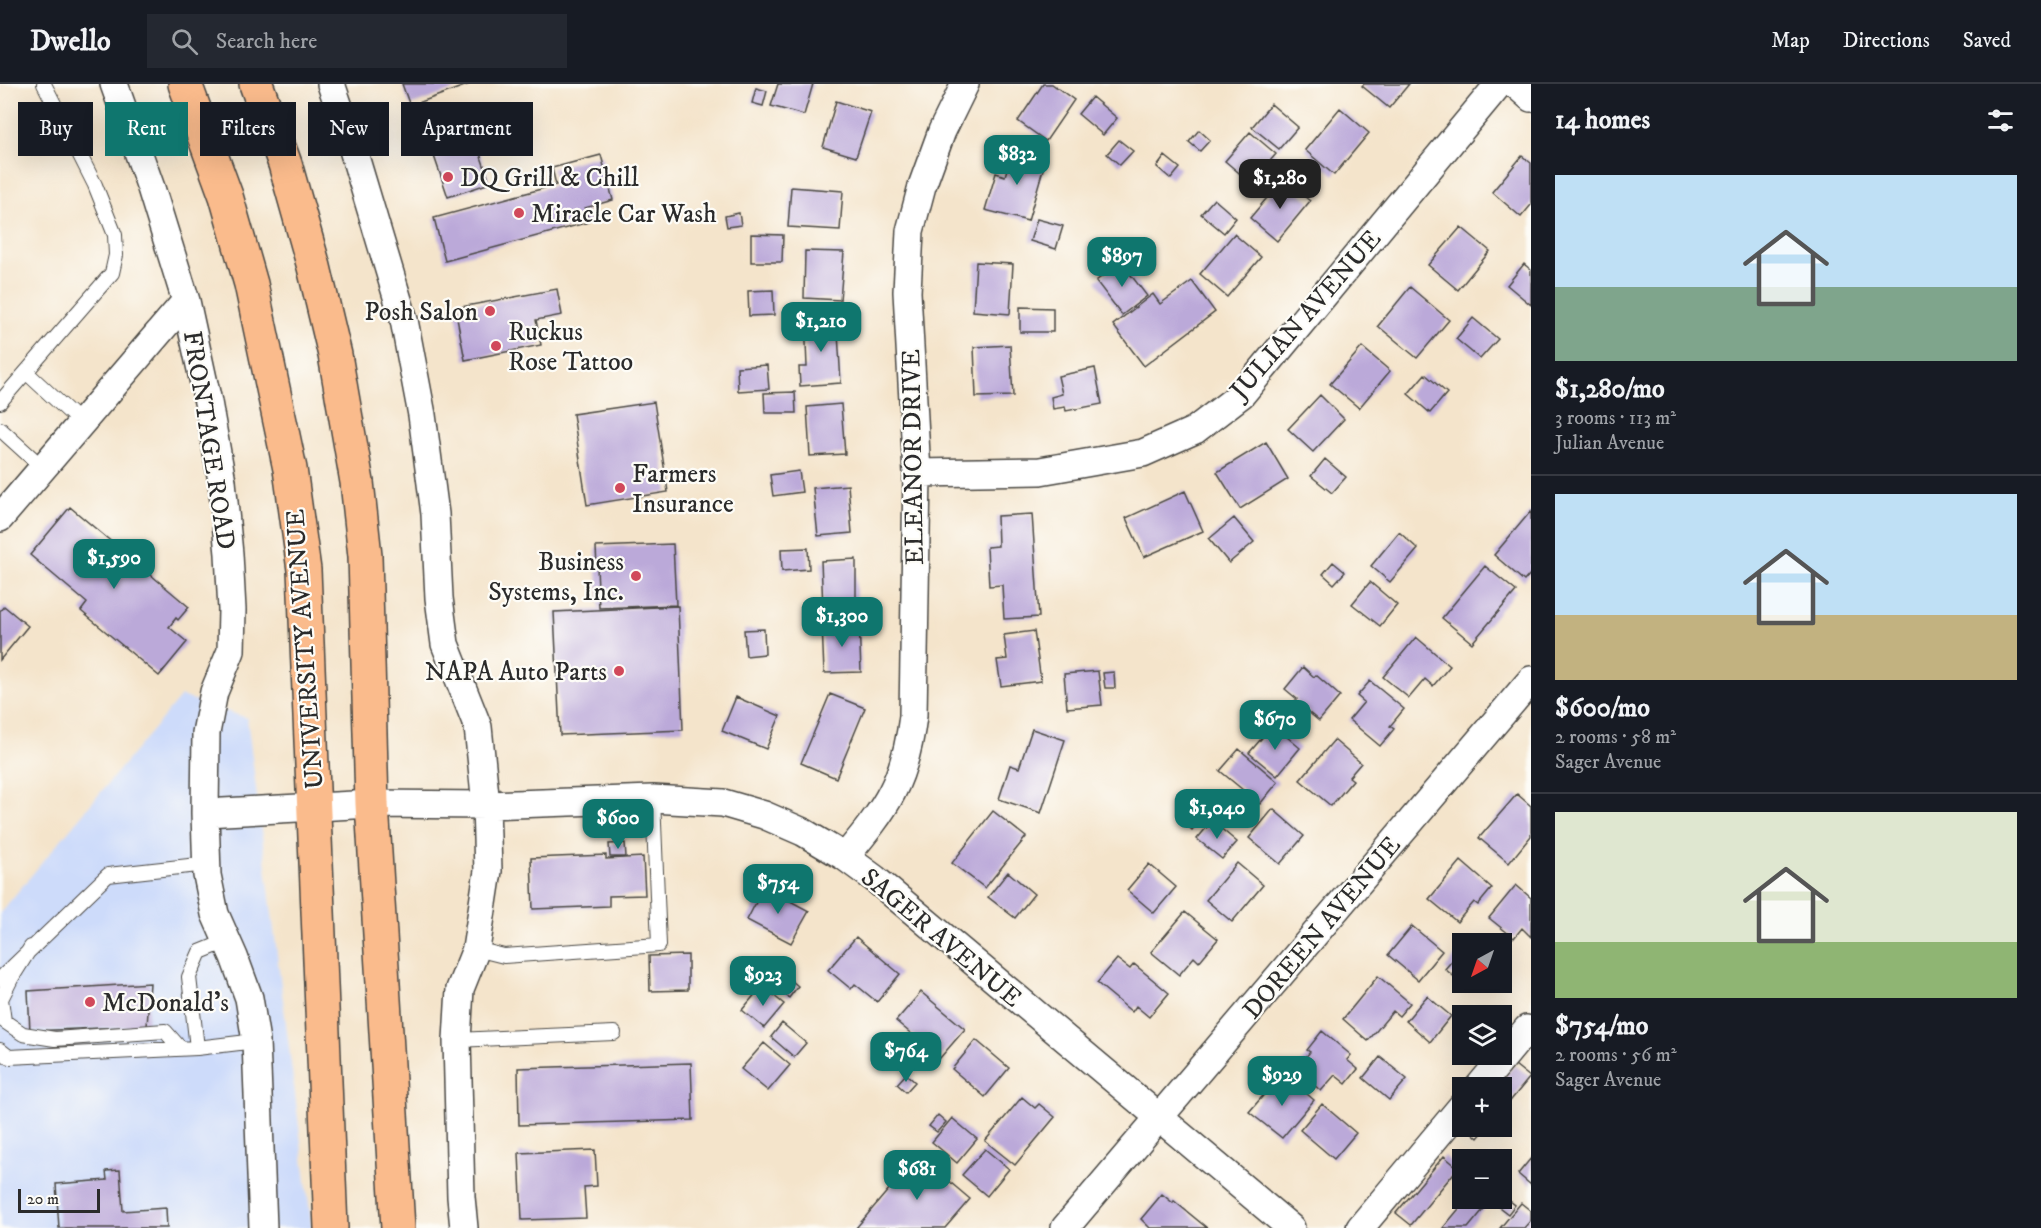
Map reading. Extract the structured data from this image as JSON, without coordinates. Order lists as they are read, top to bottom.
{
  "streets": {
    "main road": ["UNIVERSITY AVENUE"],
    "street": [
      "JULIAN AVENUE",
      "FRONTAGE ROAD",
      "ELEANOR DRIVE",
      "DOREEN AVENUE",
      "SAGER AVENUE"
    ]
  },
  "crossings": [
    ["JULIAN AVENUE", "ELEANOR DRIVE"],
    ["FRONTAGE ROAD", "SAGER AVENUE"],
    ["ELEANOR DRIVE", "SAGER AVENUE"],
    ["UNIVERSITY AVENUE", "SAGER AVENUE"],
    ["DOREEN AVENUE", "SAGER AVENUE"]
  ],
  "places": [
    "DQ Grill & Chill",
    "Miracle Car Wash",
    "Posh Salon",
    "Ruckus Rose Tattoo",
    "Farmers Insurance",
    "Business Systems, Inc.",
    "NAPA Auto Parts",
    "McDonald's"
  ],
  "scale_bar": "20 m",
  "north": "bottom left",
  "page": {
    "header": "Dwello",
    "search": "Search here",
    "nav": ["Map", "Directions", "Saved"],
    "heading": "14 homes",
    "chip": [
      "Buy",
      "Rent",
      "Filters",
      "New",
      "Apartment"
    ],
    "price": [
      "$832",
      "$1,280",
      "$897",
      "$1,210",
      "$1,590",
      "$1,300",
      "$670",
      "$1,040",
      "$600",
      "$754",
      "$923",
      "$764",
      "$929",
      "$681"
    ],
    "list": [
      {
        "name": "$1,280/mo",
        "note": "3 rooms · 113 m² · Julian Avenue"
      },
      {
        "name": "$600/mo",
        "note": "2 rooms · 58 m² · Sager Avenue"
      },
      {
        "name": "$754/mo",
        "note": "2 rooms · 56 m² · Sager Avenue"
      }
    ],
    "map_buttons": ["+", "−"],
    "scale": "20 m"
  }
}
